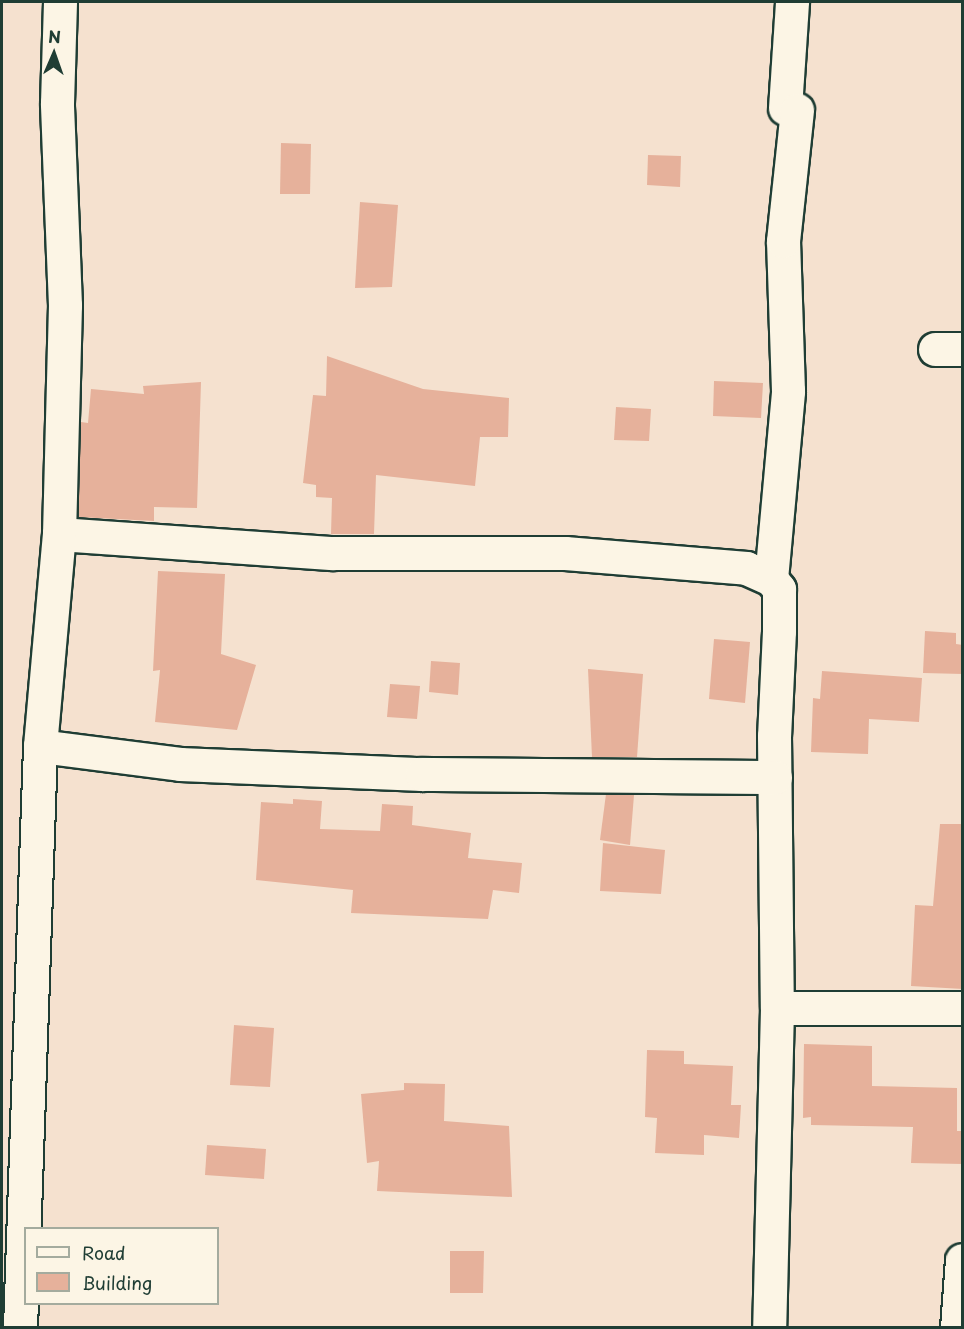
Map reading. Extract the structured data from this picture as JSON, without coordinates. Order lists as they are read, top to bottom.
{
  "legend": ["Road", "Building"],
  "north": "top"
}
